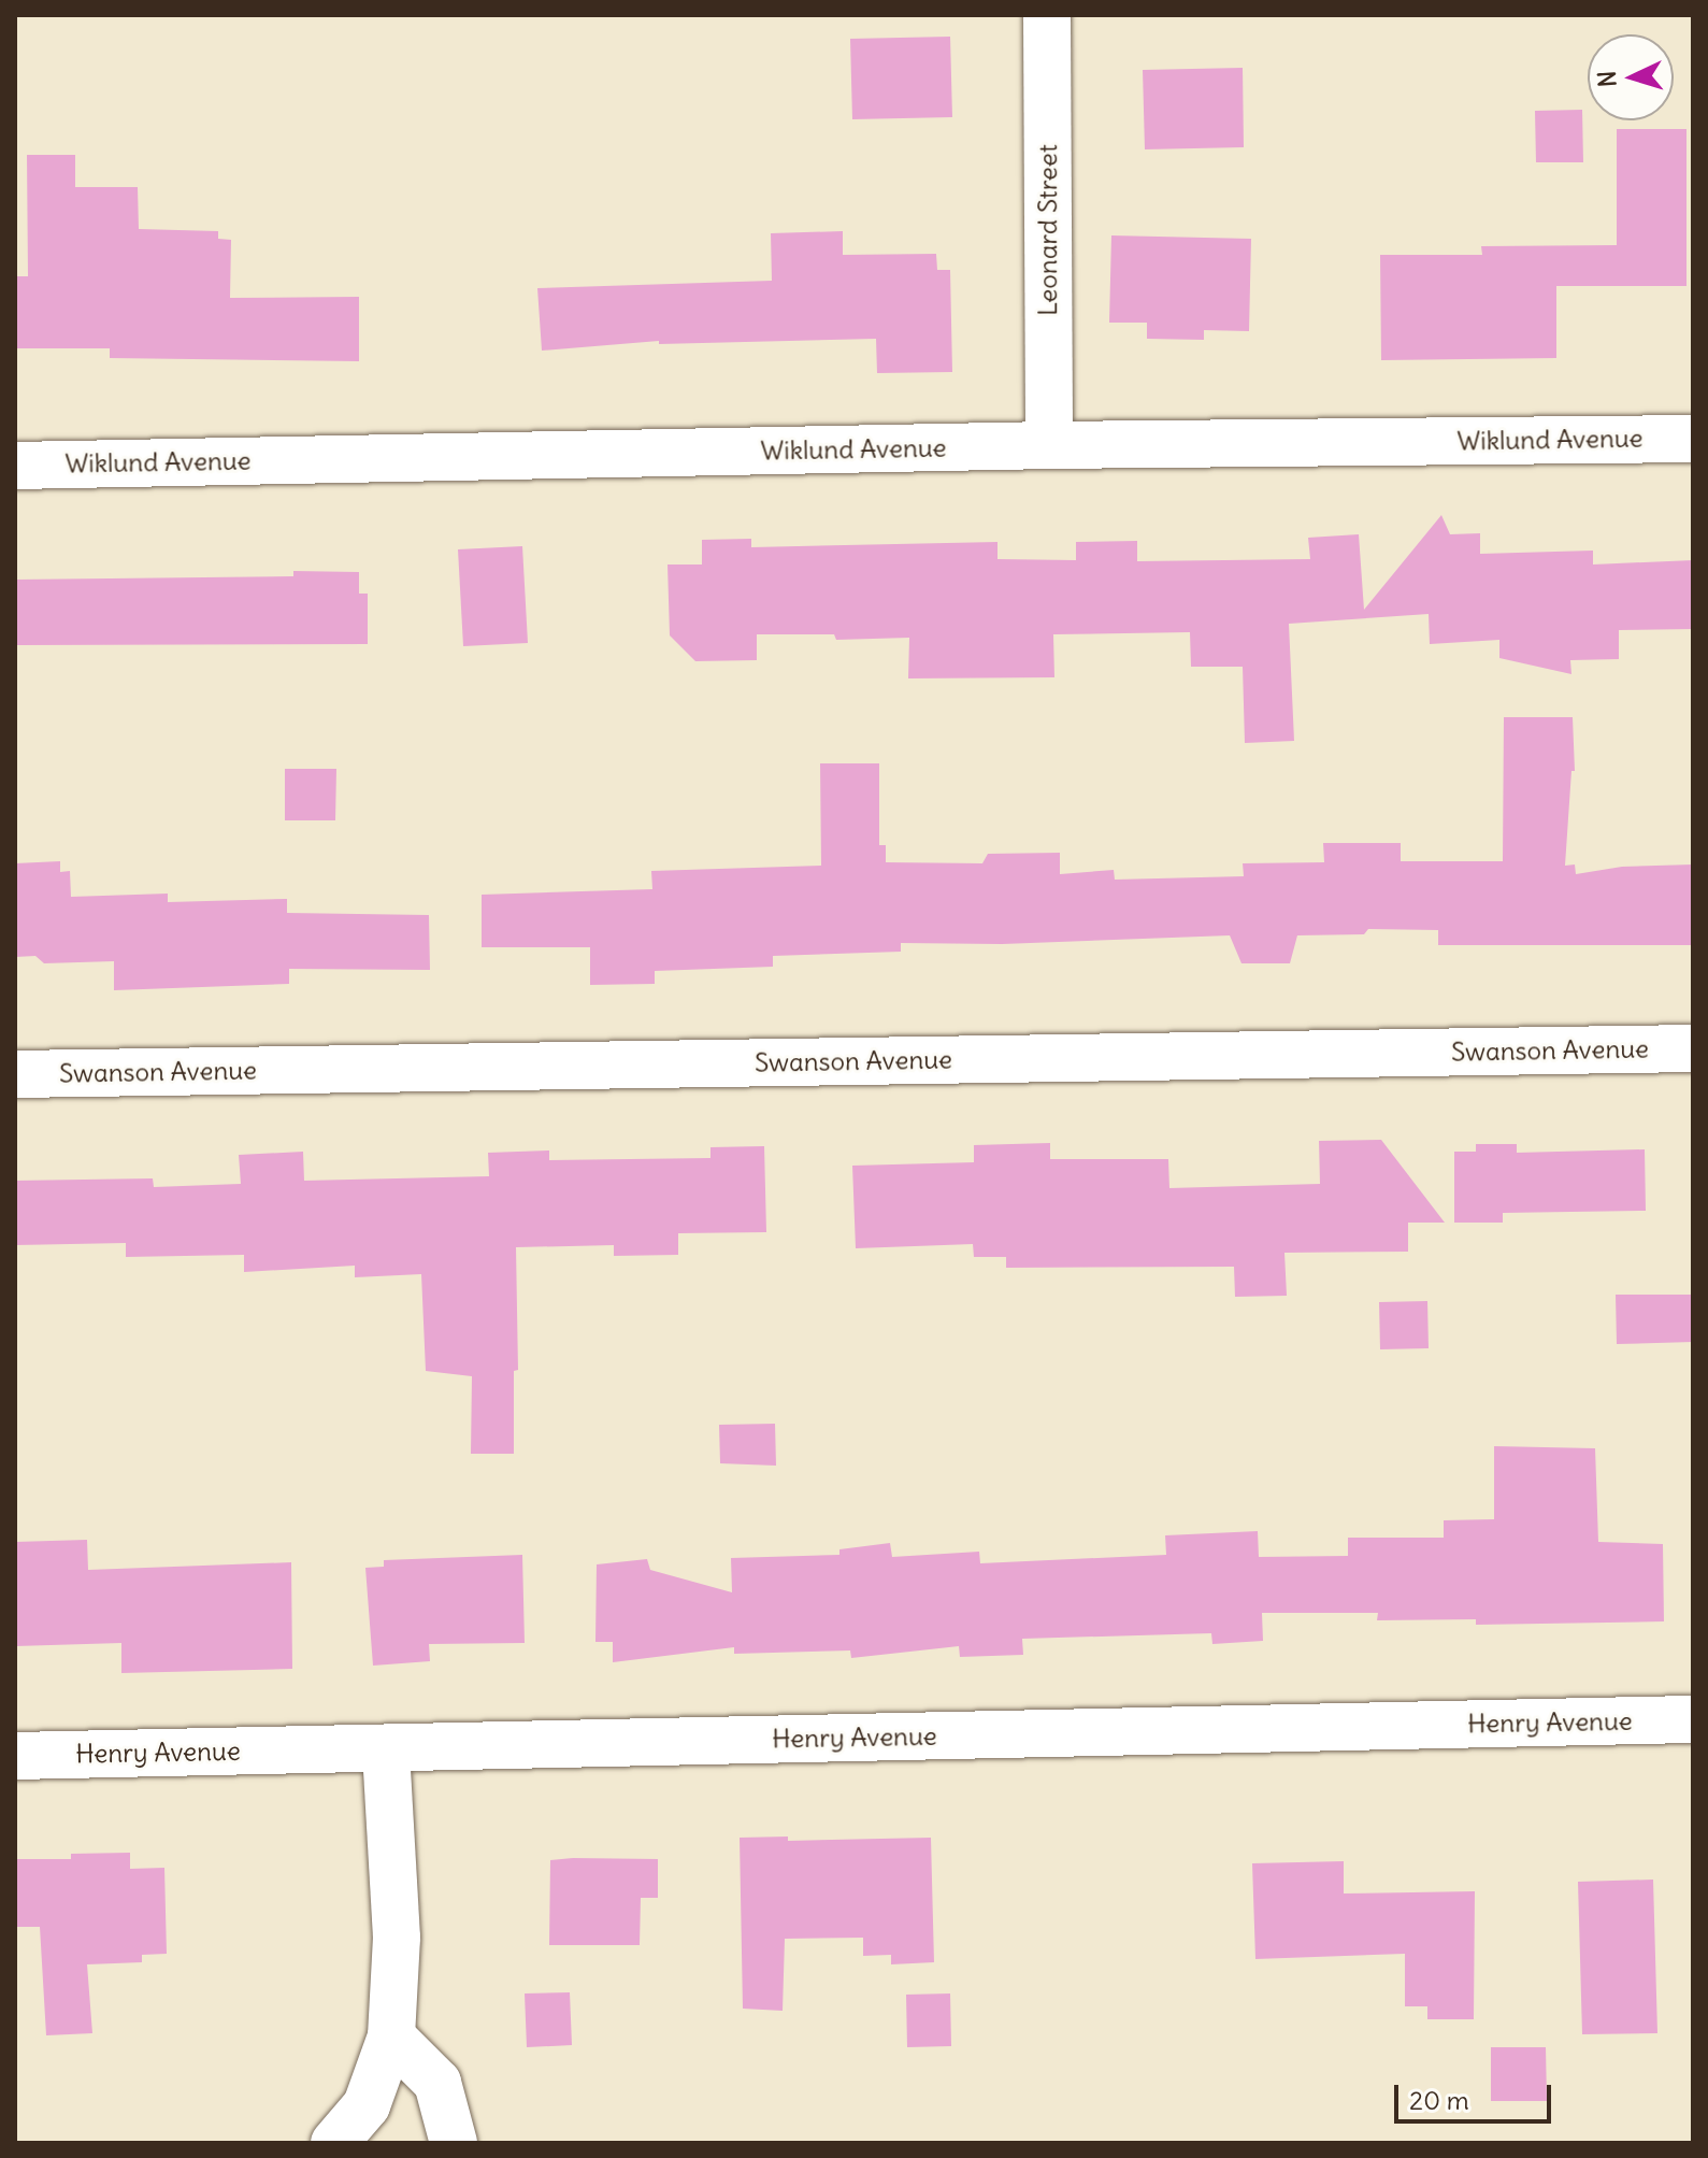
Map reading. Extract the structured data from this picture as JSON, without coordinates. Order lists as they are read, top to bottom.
{
  "streets": {
    "street": [
      "Leonard Street",
      "Wiklund Avenue",
      "Swanson Avenue",
      "Henry Avenue"
    ]
  },
  "crossings": [
    ["Leonard Street", "Wiklund Avenue"]
  ],
  "scale_bar": "20 m",
  "north": "left"
}
